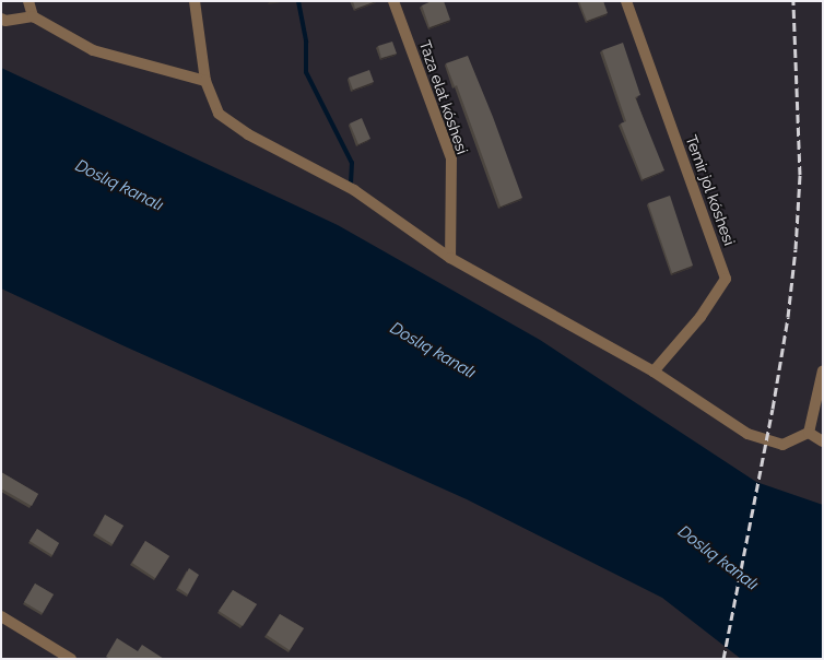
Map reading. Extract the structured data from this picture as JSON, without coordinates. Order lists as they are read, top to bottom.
{
  "streets": {
    "street": ["Taza elat kóshesi", "Temir jol kóshesi"]
  },
  "water": ["Doslıq kanalı"]
}
